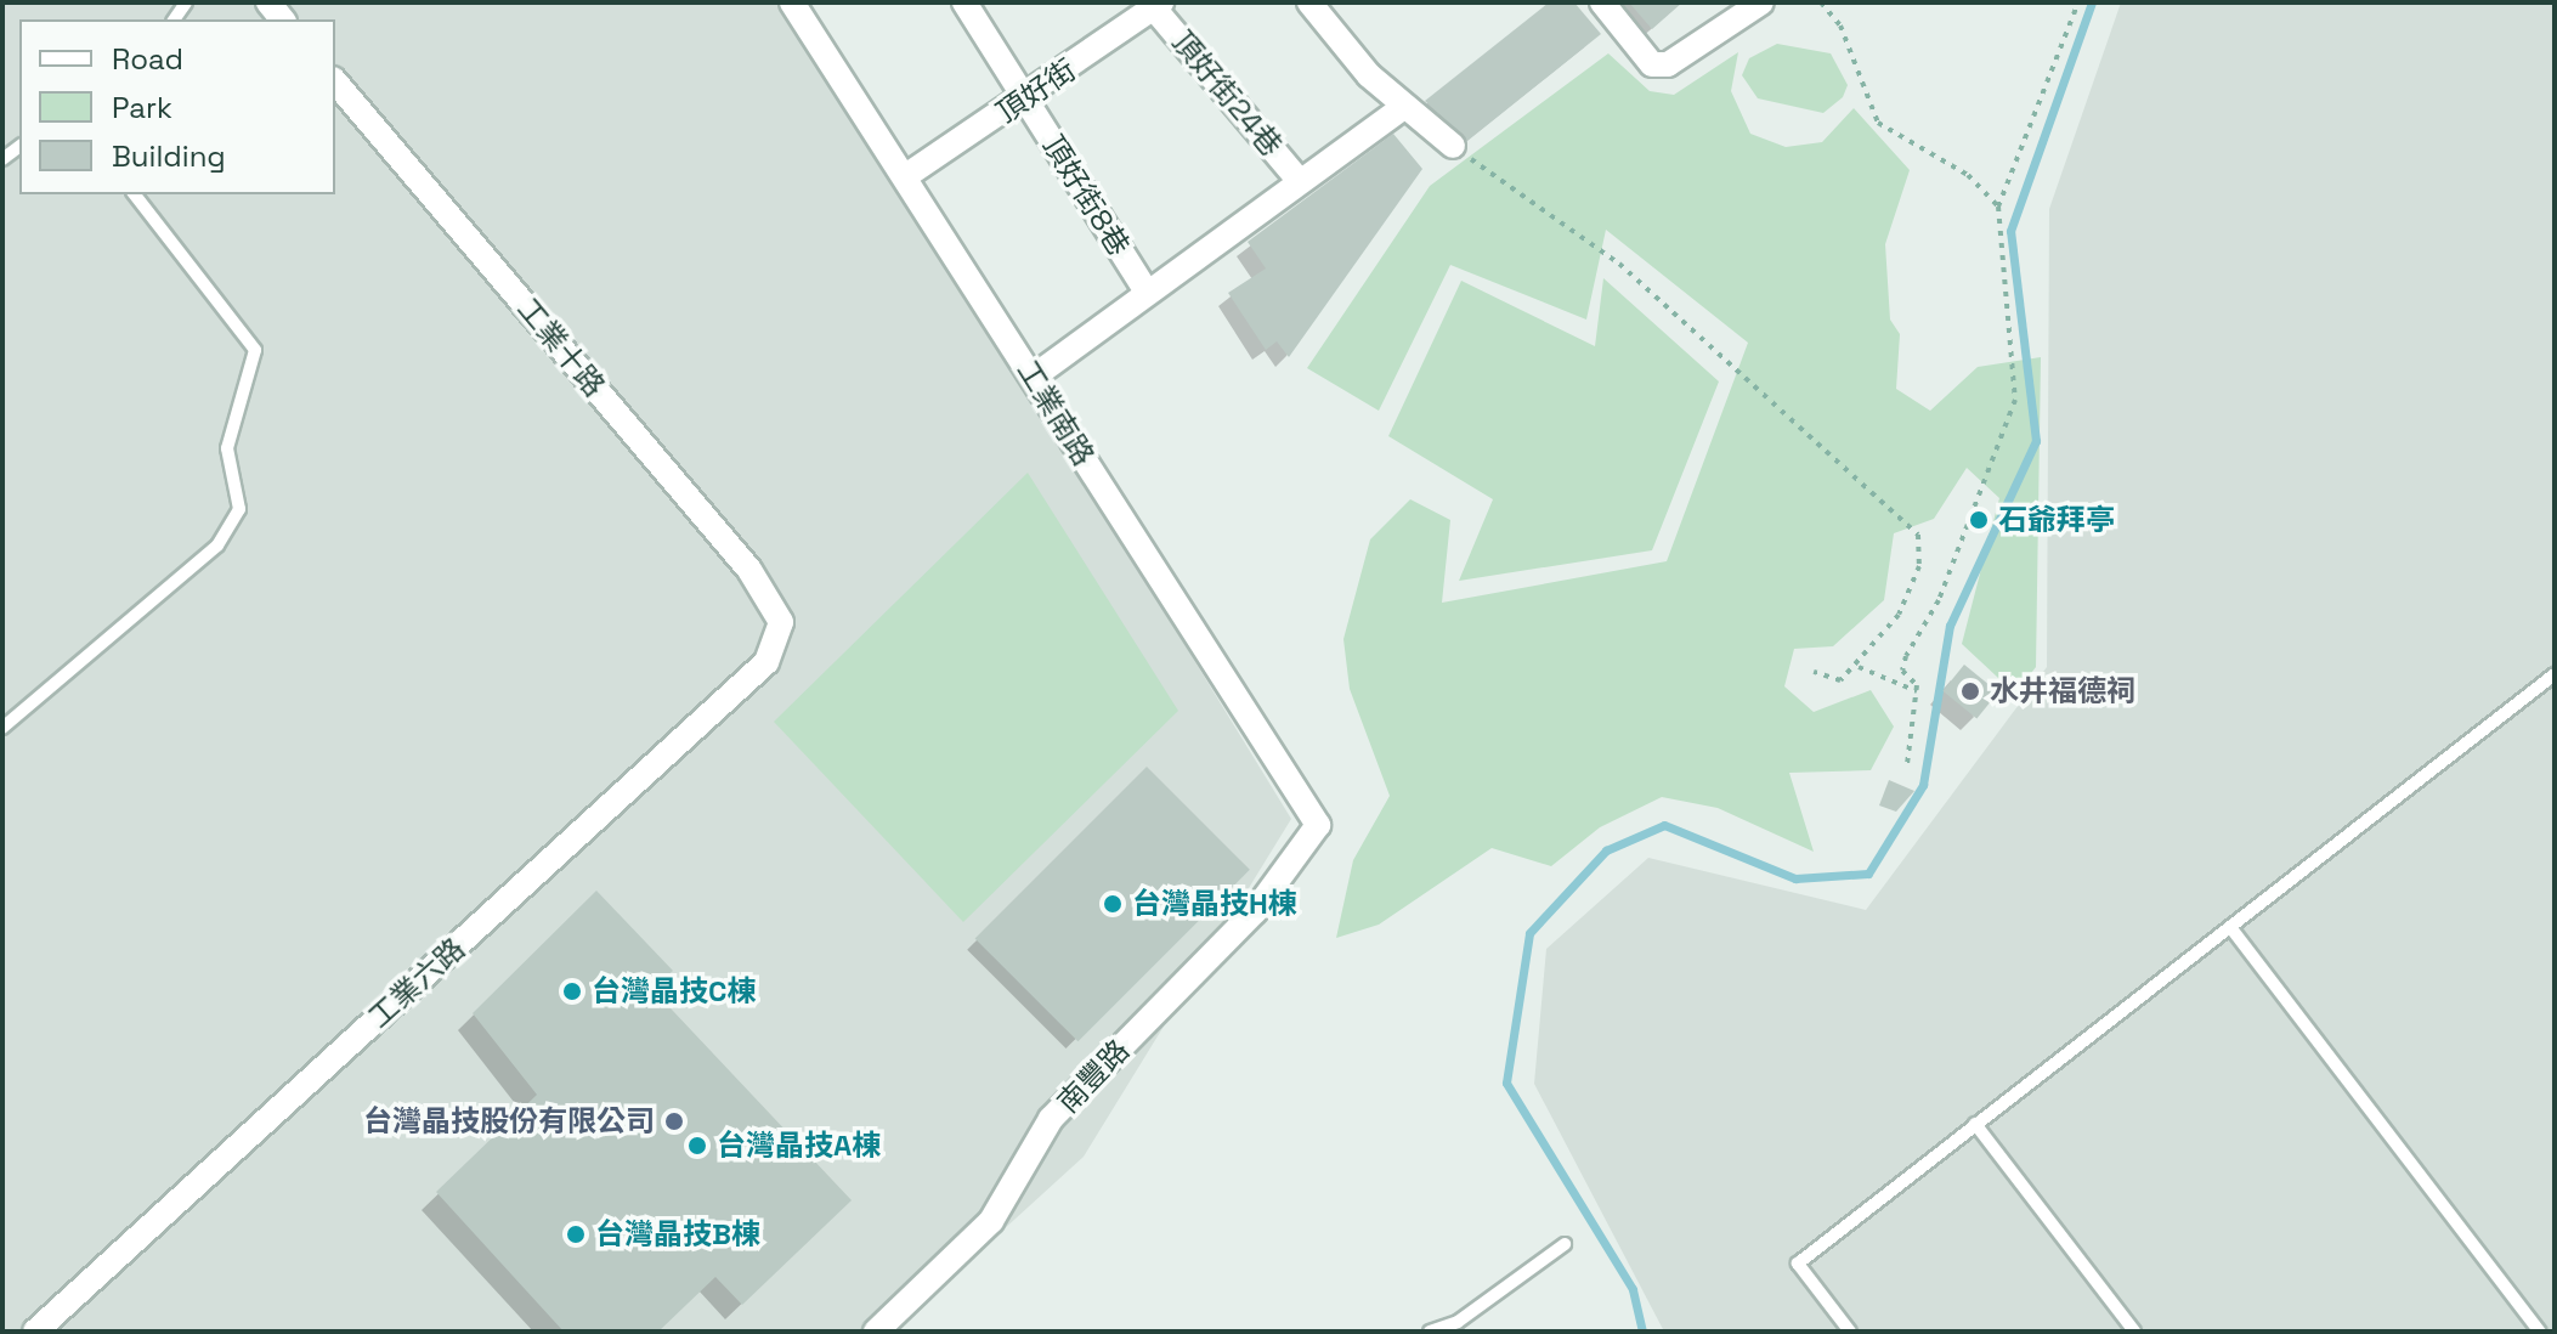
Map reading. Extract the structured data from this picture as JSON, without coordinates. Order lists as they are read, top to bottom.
{
  "streets": {
    "street": [
      "頂好街",
      "頂好街24巷",
      "頂好街8巷",
      "工業十路",
      "工業南路",
      "工業六路",
      "南豐路"
    ]
  },
  "crossings": [
    ["頂好街", "頂好街24巷"],
    ["頂好街", "頂好街8巷"],
    ["頂好街", "工業南路"],
    ["工業十路", "工業六路"],
    ["工業南路", "南豐路"]
  ],
  "places": [
    "石爺拜亭",
    "水井福德祠",
    "台灣晶技H棟",
    "台灣晶技C棟",
    "台灣晶技股份有限公司",
    "台灣晶技A棟",
    "台灣晶技B棟"
  ],
  "legend": ["Road", "Park", "Building"]
}
